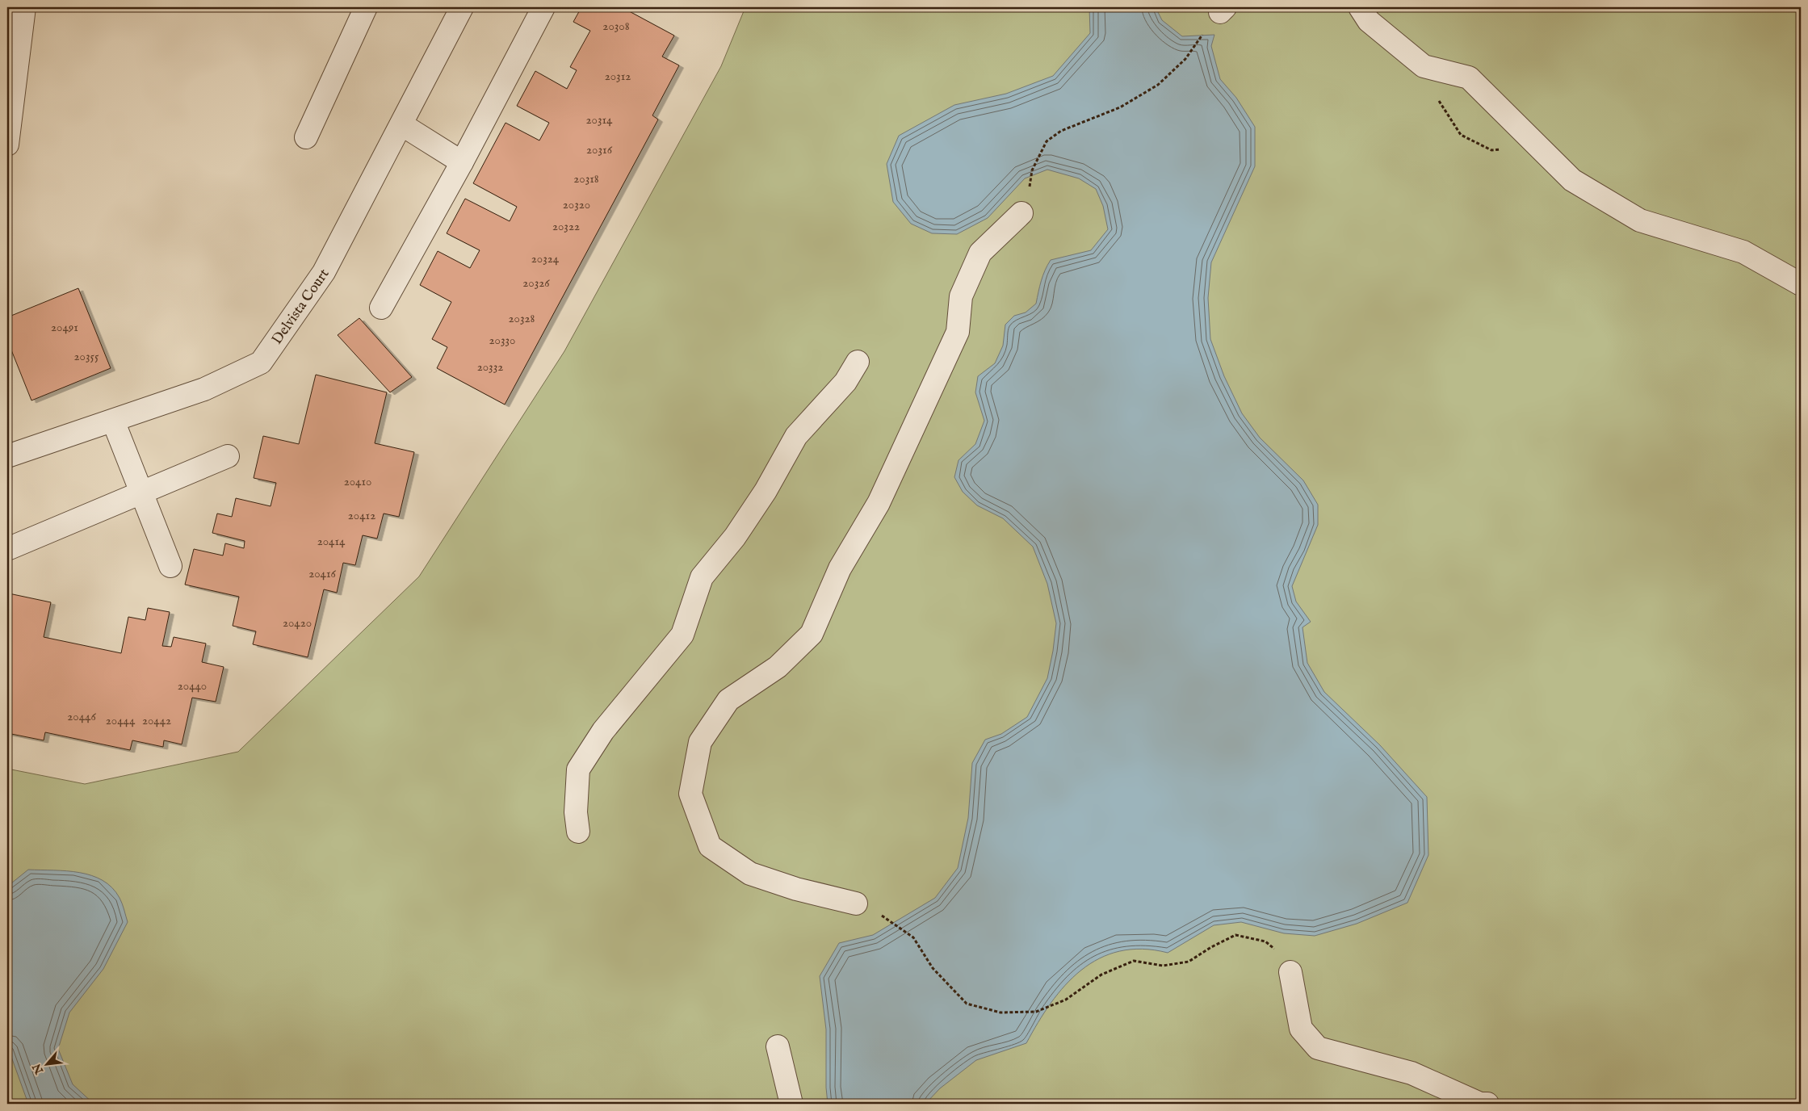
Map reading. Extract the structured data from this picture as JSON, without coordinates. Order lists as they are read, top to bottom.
{
  "streets": {
    "street": ["Delvista Court"]
  },
  "house_numbers": [
    "20308",
    "20312",
    "20314",
    "20316",
    "20318",
    "20320",
    "20322",
    "20324",
    "20326",
    "20328",
    "20491",
    "20330",
    "20355",
    "20332",
    "20410",
    "20412",
    "20414",
    "20416",
    "20420",
    "20440",
    "20446",
    "20444",
    "20442"
  ],
  "north": "bottom left"
}
